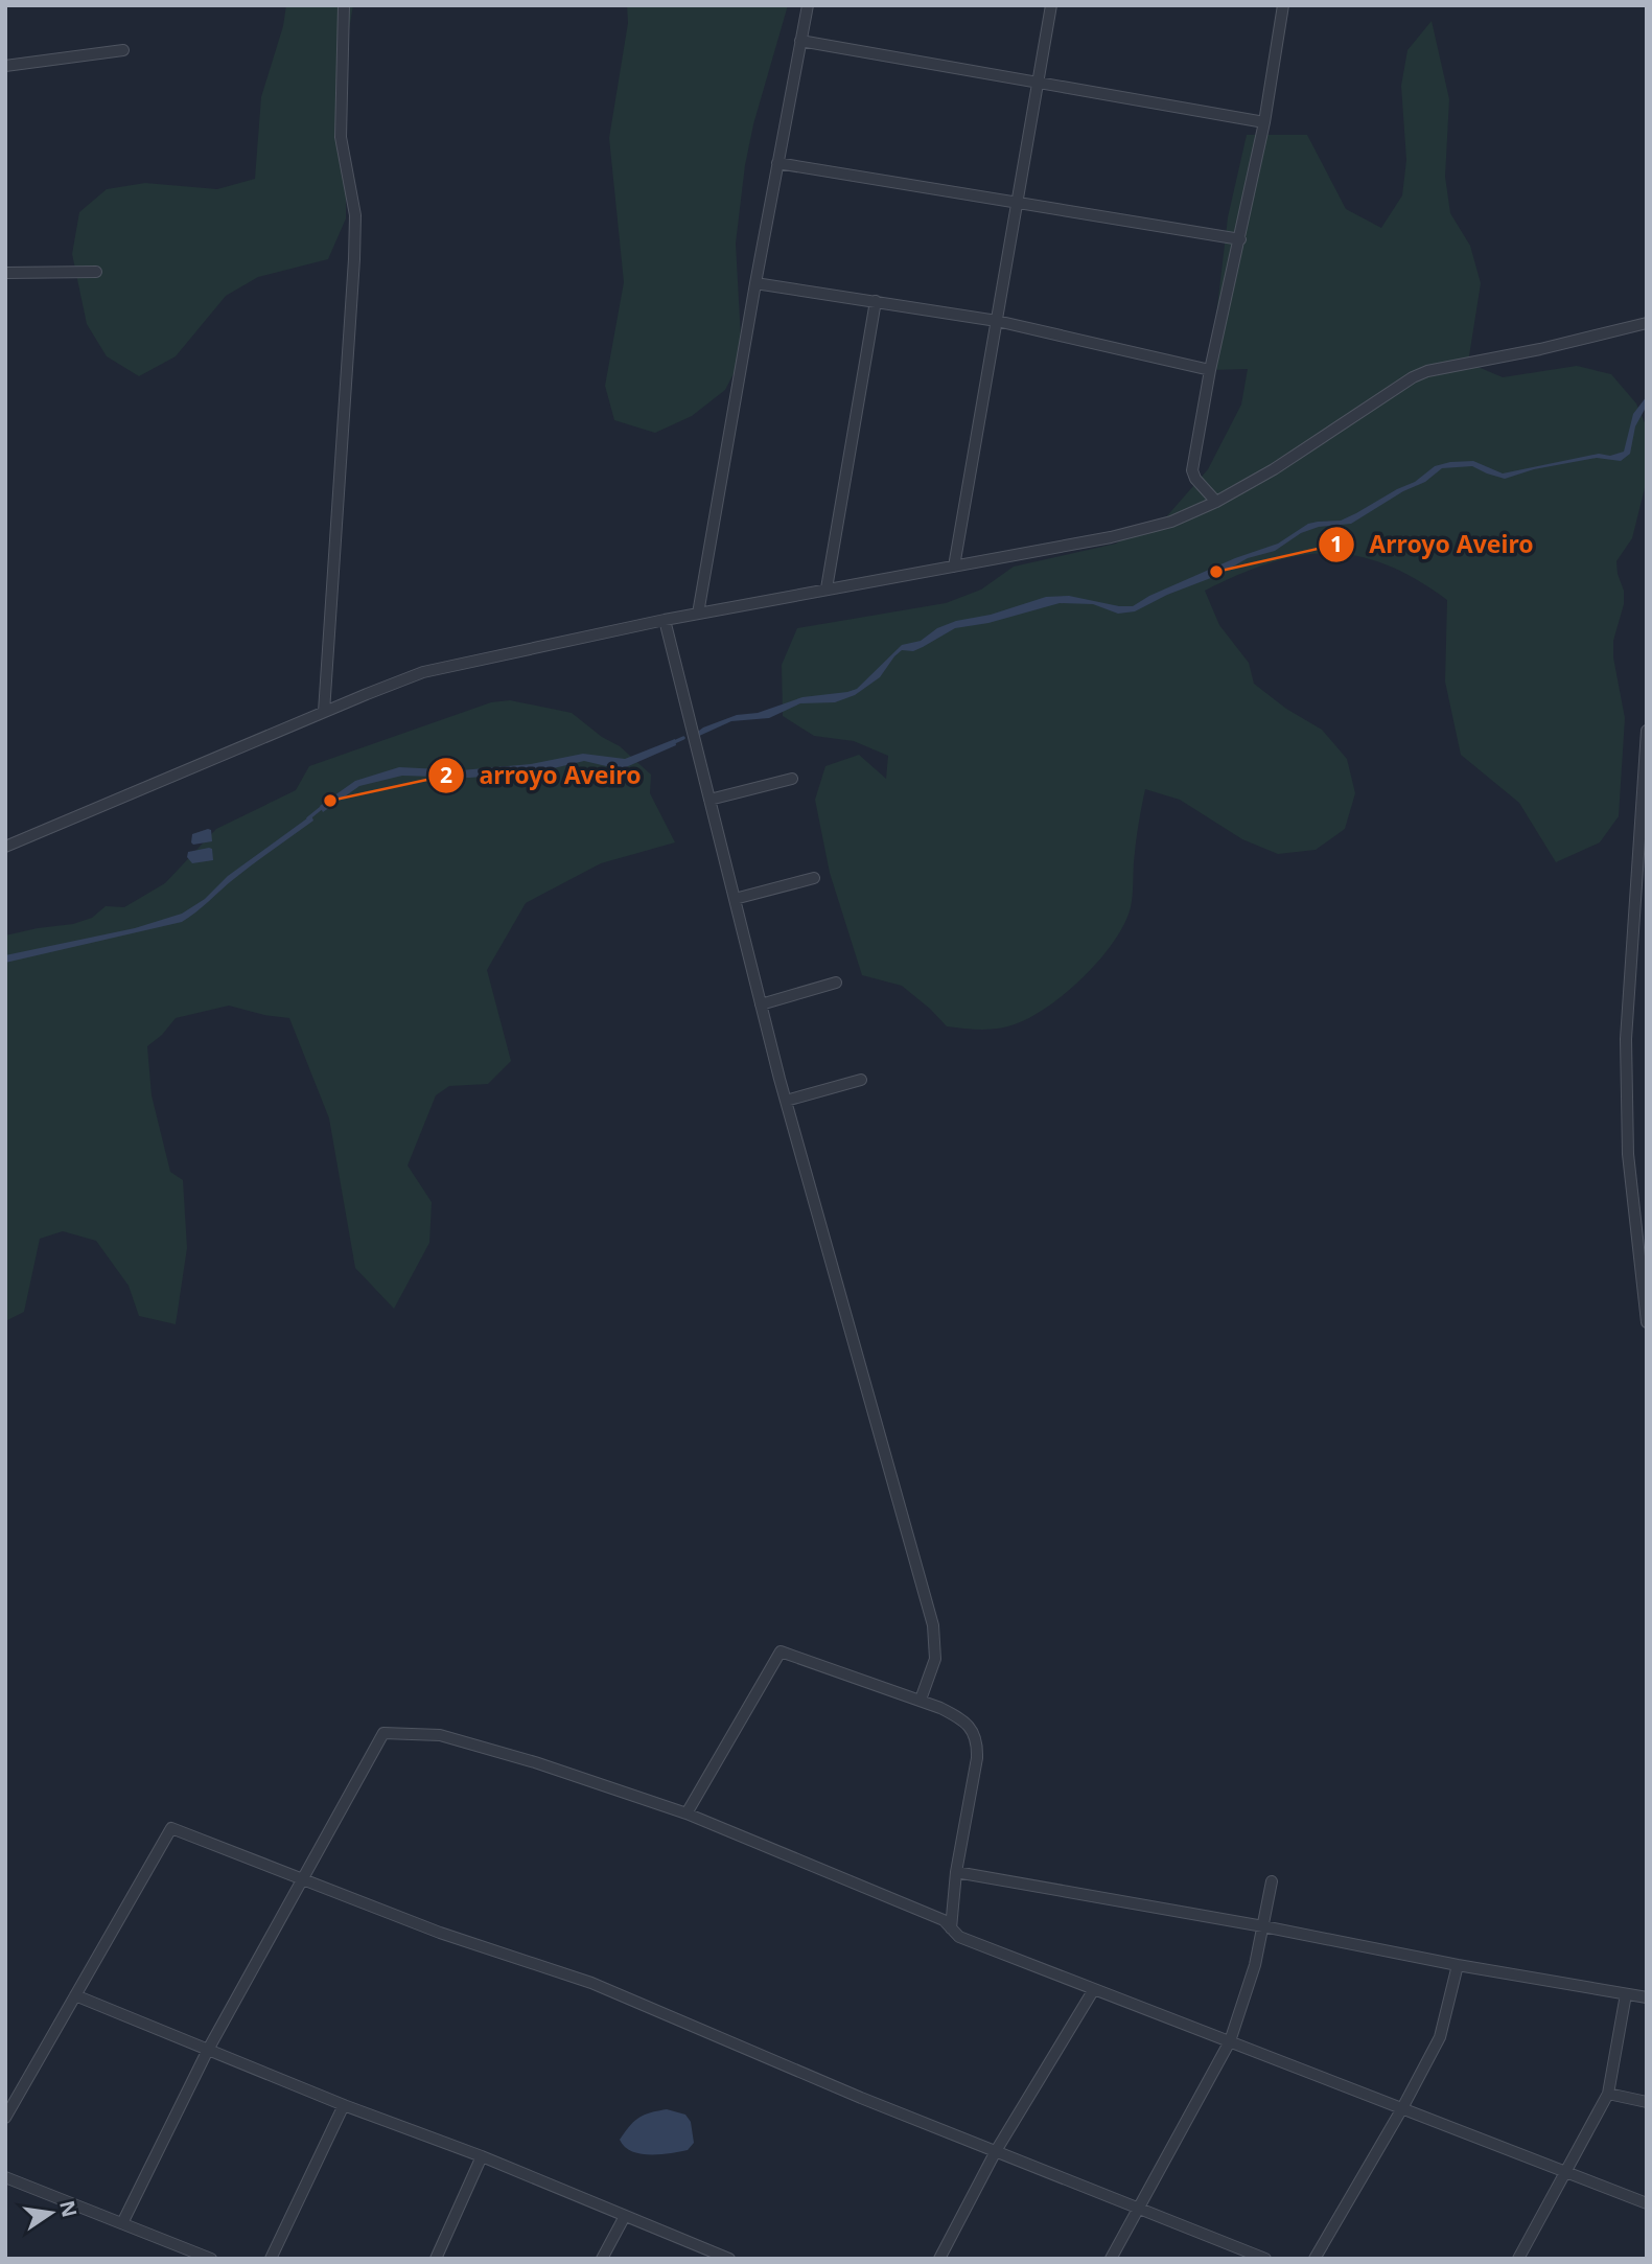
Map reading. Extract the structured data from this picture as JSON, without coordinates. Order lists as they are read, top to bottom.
{
  "places": ["Arroyo Aveiro", "arroyo Aveiro"],
  "north": "right"
}
